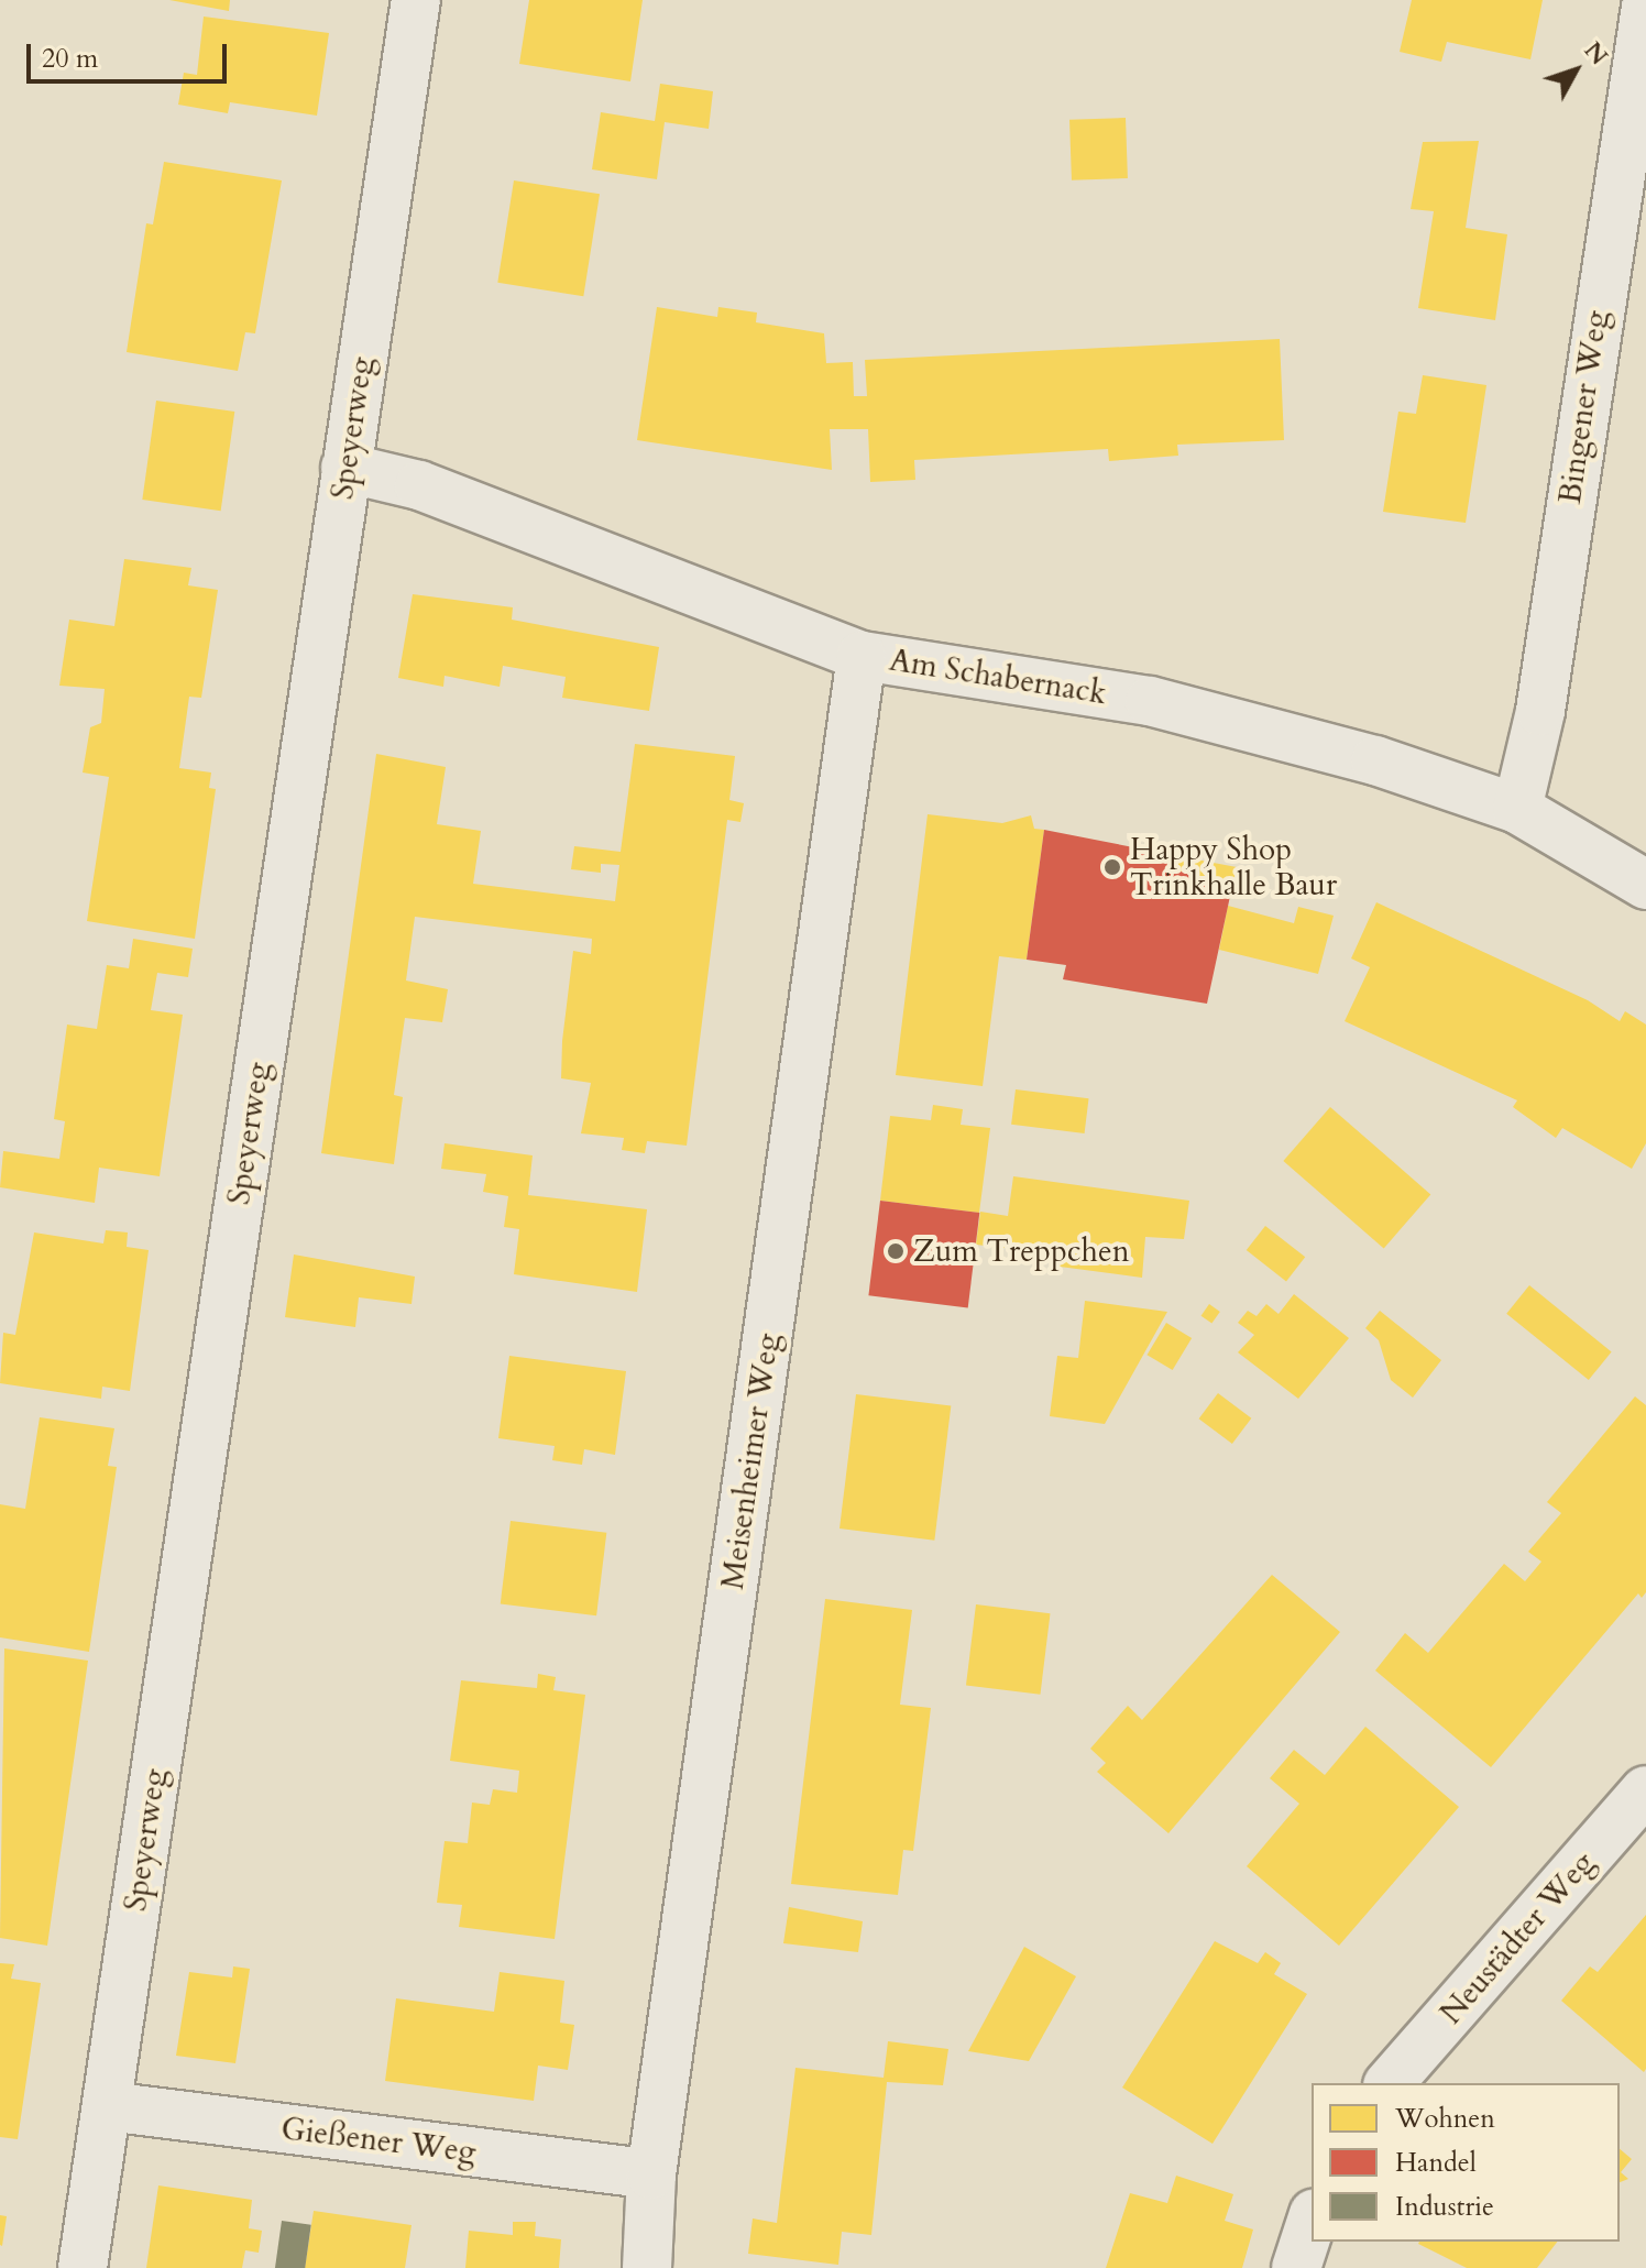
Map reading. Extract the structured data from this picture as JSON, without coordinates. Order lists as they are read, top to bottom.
{
  "streets": {
    "street": [
      "Bingener Weg",
      "Speyerweg",
      "Am Schabernack",
      "Meisenheimer Weg",
      "Neustädter Weg",
      "Gießener Weg"
    ]
  },
  "crossings": [
    ["Bingener Weg", "Am Schabernack"],
    ["Speyerweg", "Am Schabernack"],
    ["Speyerweg", "Gießener Weg"],
    ["Am Schabernack", "Meisenheimer Weg"],
    ["Meisenheimer Weg", "Gießener Weg"]
  ],
  "places": ["Happy Shop Trinkhalle Baur", "Zum Treppchen"],
  "legend": ["Wohnen", "Handel", "Industrie"],
  "scale_bar": "20 m",
  "north": "top right"
}
